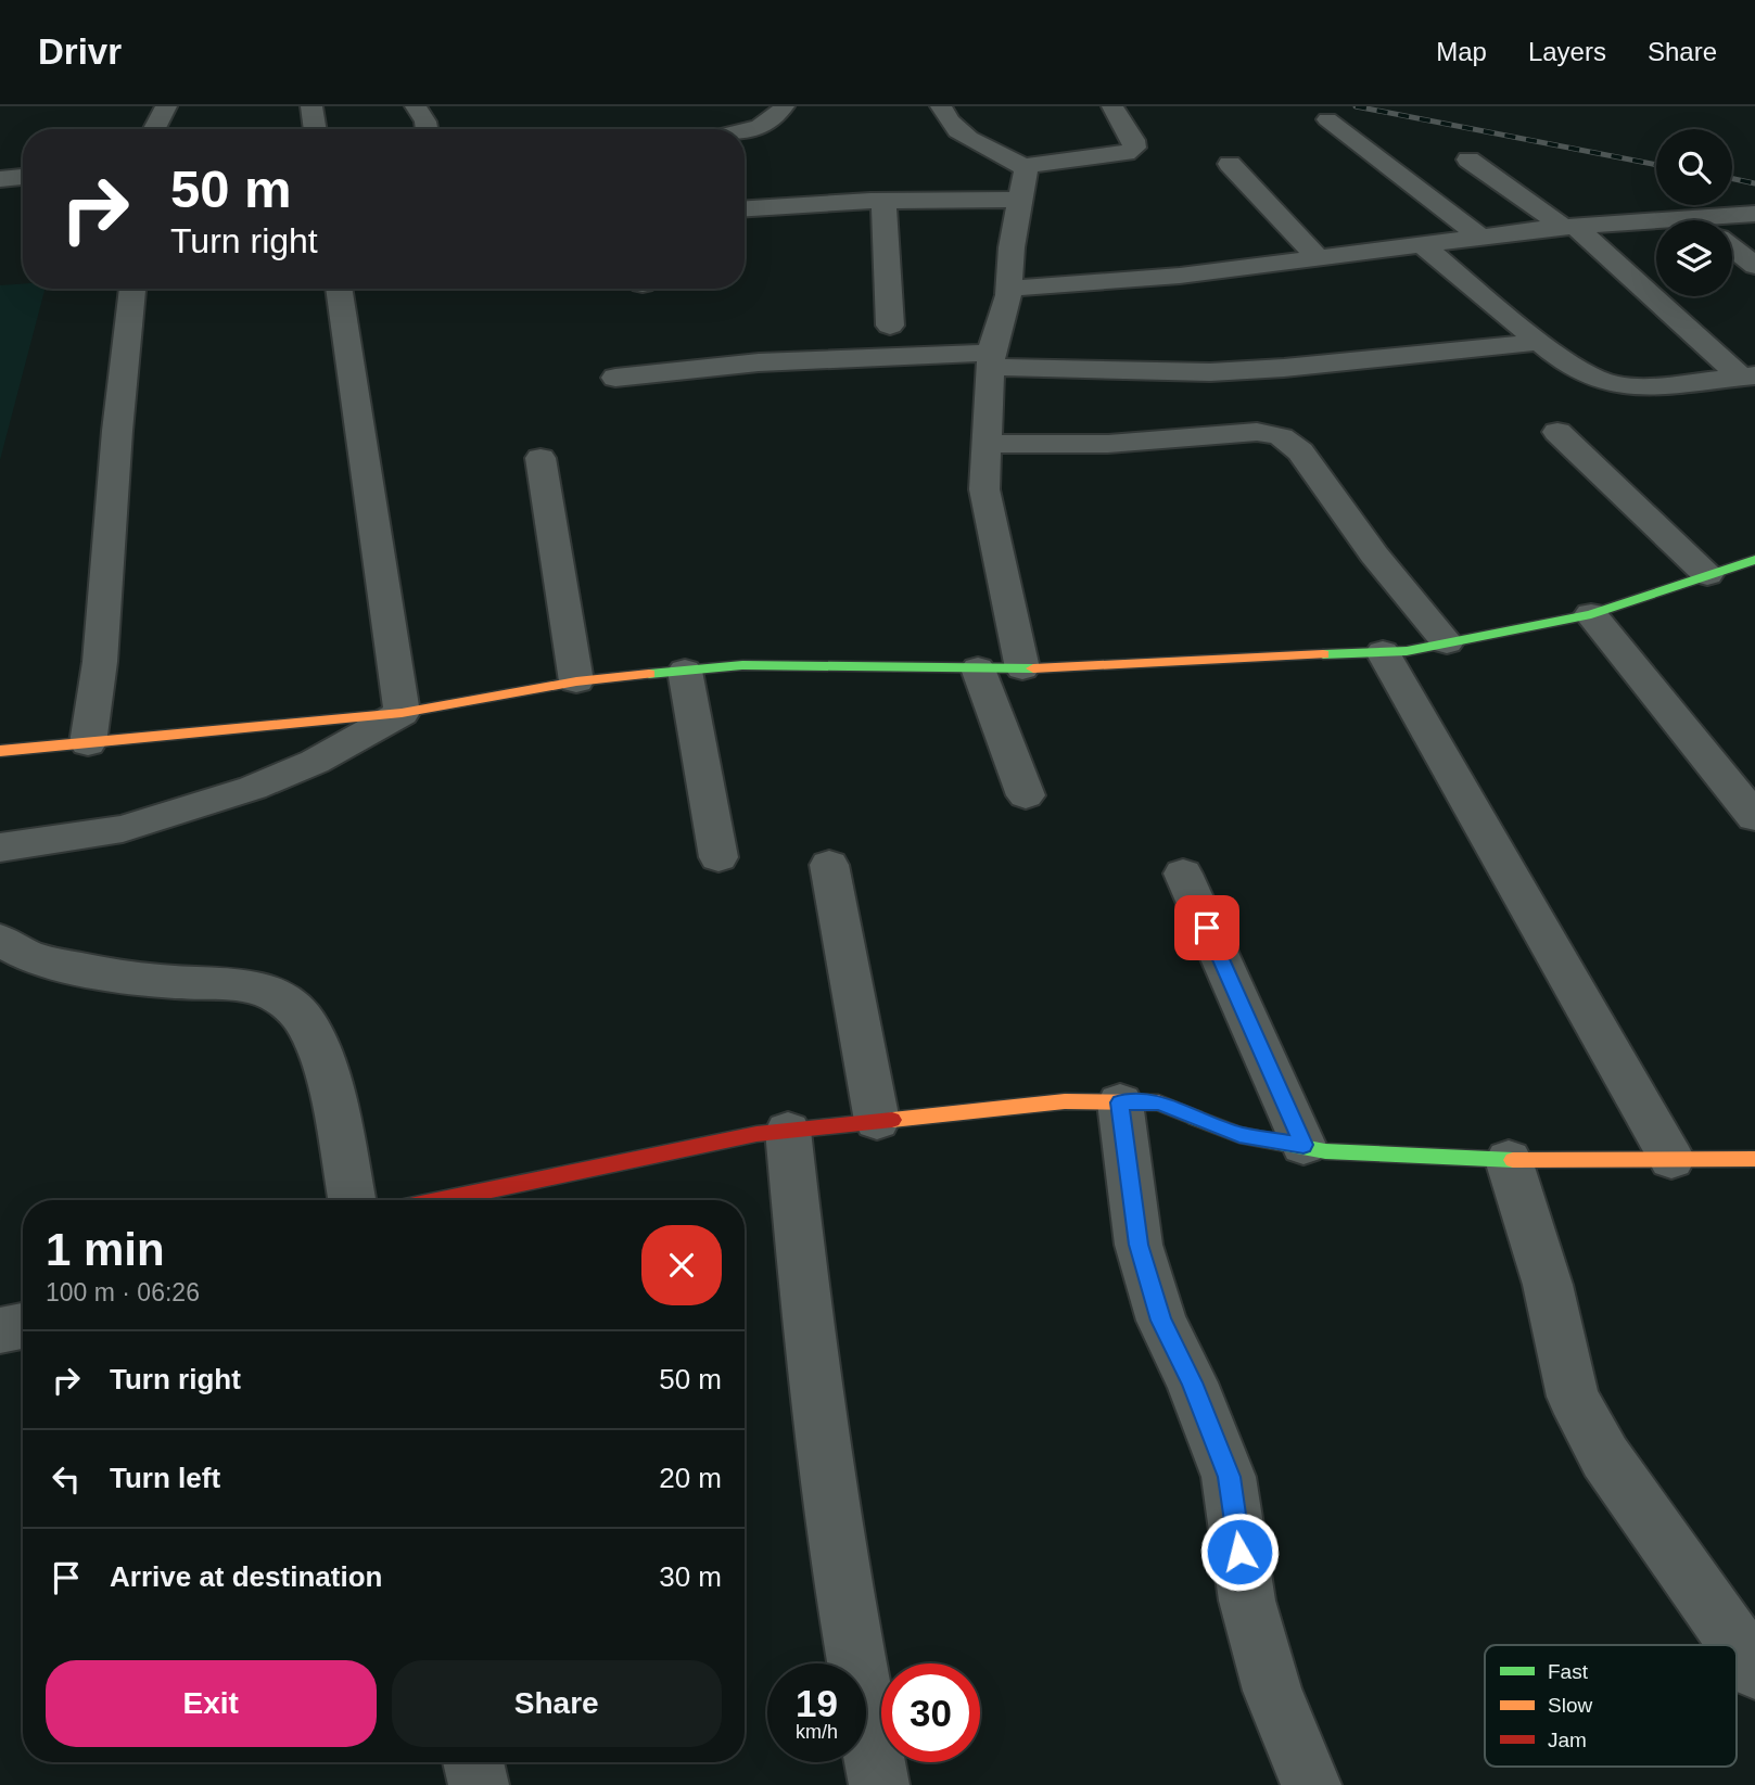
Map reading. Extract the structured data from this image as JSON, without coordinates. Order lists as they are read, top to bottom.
{
  "legend": ["Fast", "Slow", "Jam"],
  "page": {
    "header": "Drivr",
    "nav": ["Map", "Layers", "Share"],
    "turn": ["50 m", "Turn right"],
    "heading": ["1 min", "100 m · 06:26"],
    "list": [
      {
        "name": "Turn right",
        "value": "50 m"
      },
      {
        "name": "Turn left",
        "value": "20 m"
      },
      {
        "name": "Arrive at destination",
        "value": "30 m"
      }
    ],
    "buttons": ["Exit", "Share"],
    "speed": "19 km/h",
    "limit": "30"
  }
}
